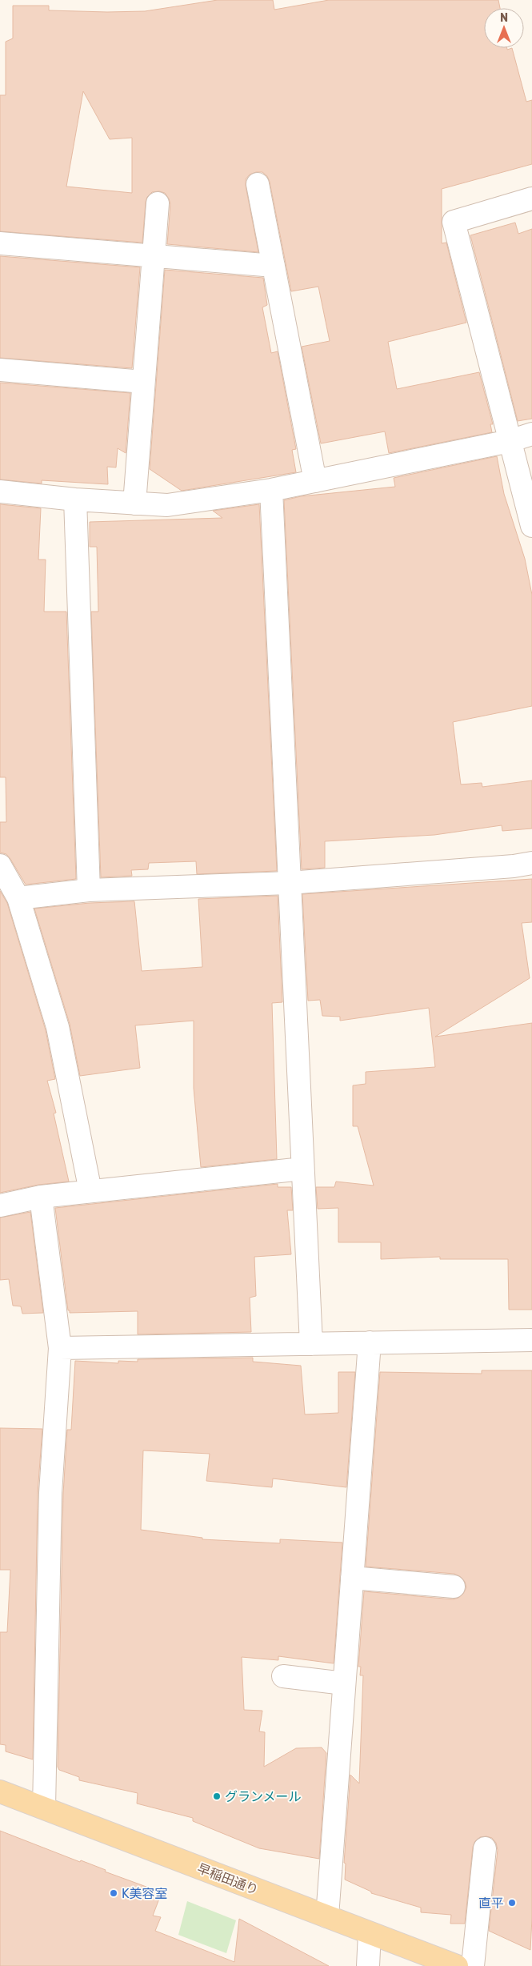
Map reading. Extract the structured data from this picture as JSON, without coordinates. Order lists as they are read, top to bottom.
{
  "streets": {
    "main road": ["早稲田通り"]
  },
  "places": ["グランメール", "K美容室", "直平"],
  "north": "top"
}
